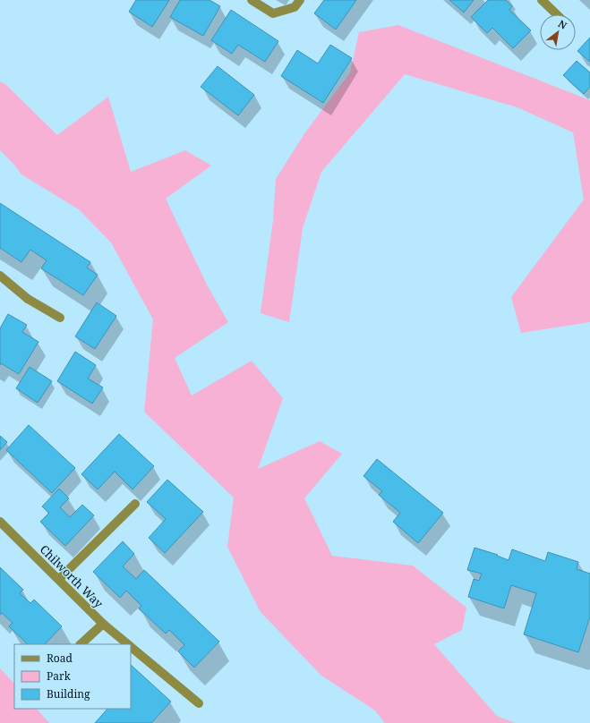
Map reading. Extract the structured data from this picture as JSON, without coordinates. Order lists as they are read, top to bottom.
{
  "streets": {
    "street": ["Chilworth Way"]
  },
  "legend": ["Road", "Park", "Building"],
  "north": "top right"
}
